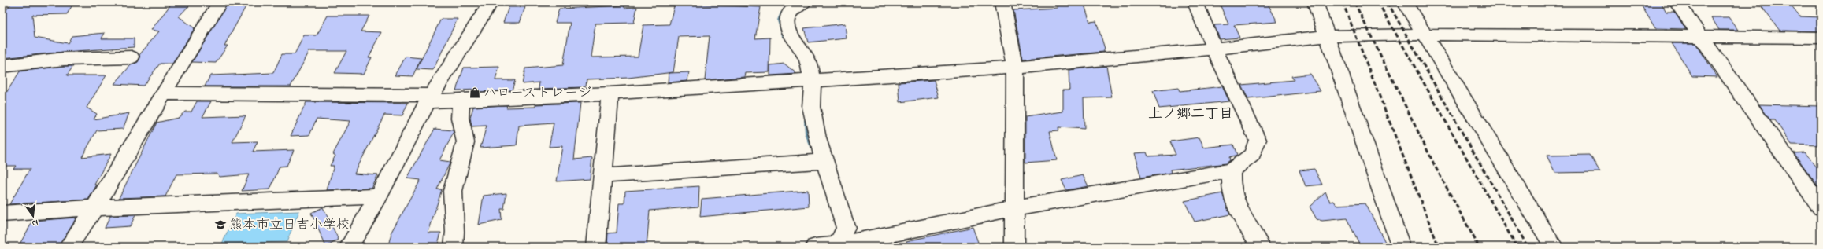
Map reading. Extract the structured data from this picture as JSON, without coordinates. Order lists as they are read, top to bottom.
{
  "districts": ["上ノ郷二丁目"],
  "places": {
    "shop": ["ハローストレージ"],
    "school or university": ["熊本市立日吉小学校"]
  },
  "north": "bottom"
}
